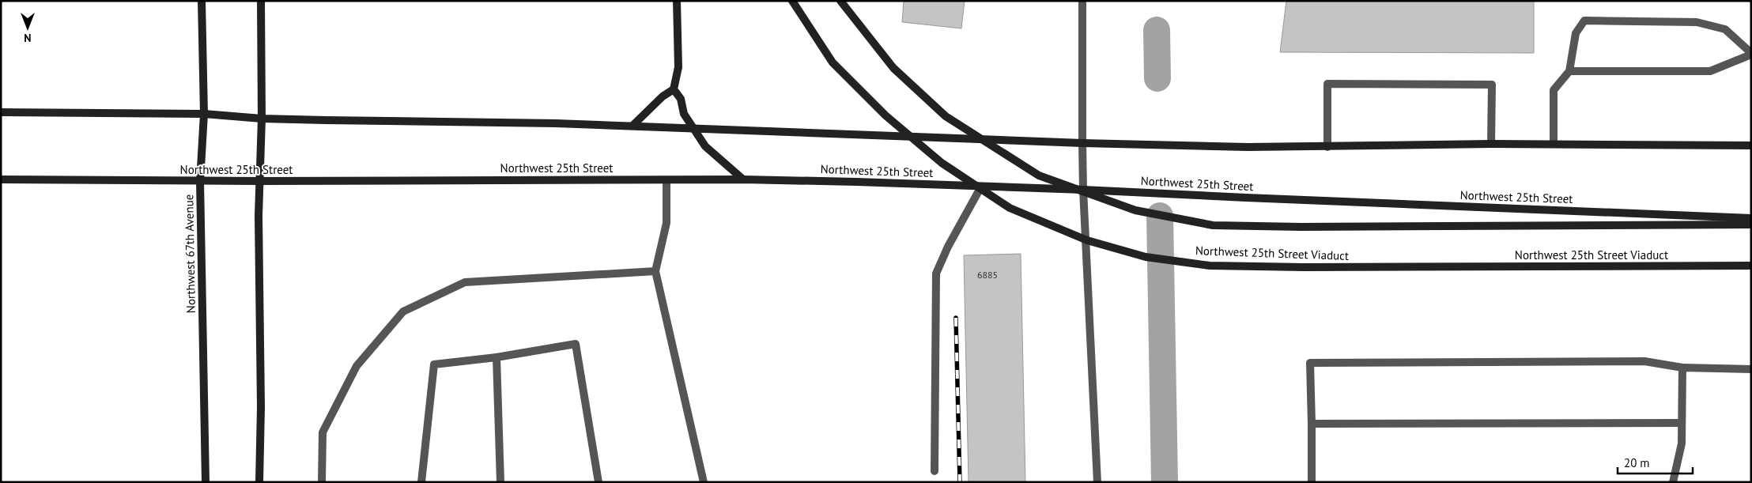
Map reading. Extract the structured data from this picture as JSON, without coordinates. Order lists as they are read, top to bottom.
{
  "streets": {
    "street": ["Northwest 25th Street", "Northwest 25th Street Viaduct", "Northwest 67th Avenue"]
  },
  "crossings": [
    ["Northwest 25th Street", "Northwest 67th Avenue"]
  ],
  "house_numbers": ["6885"],
  "scale_bar": "20 m",
  "north": "bottom"
}
